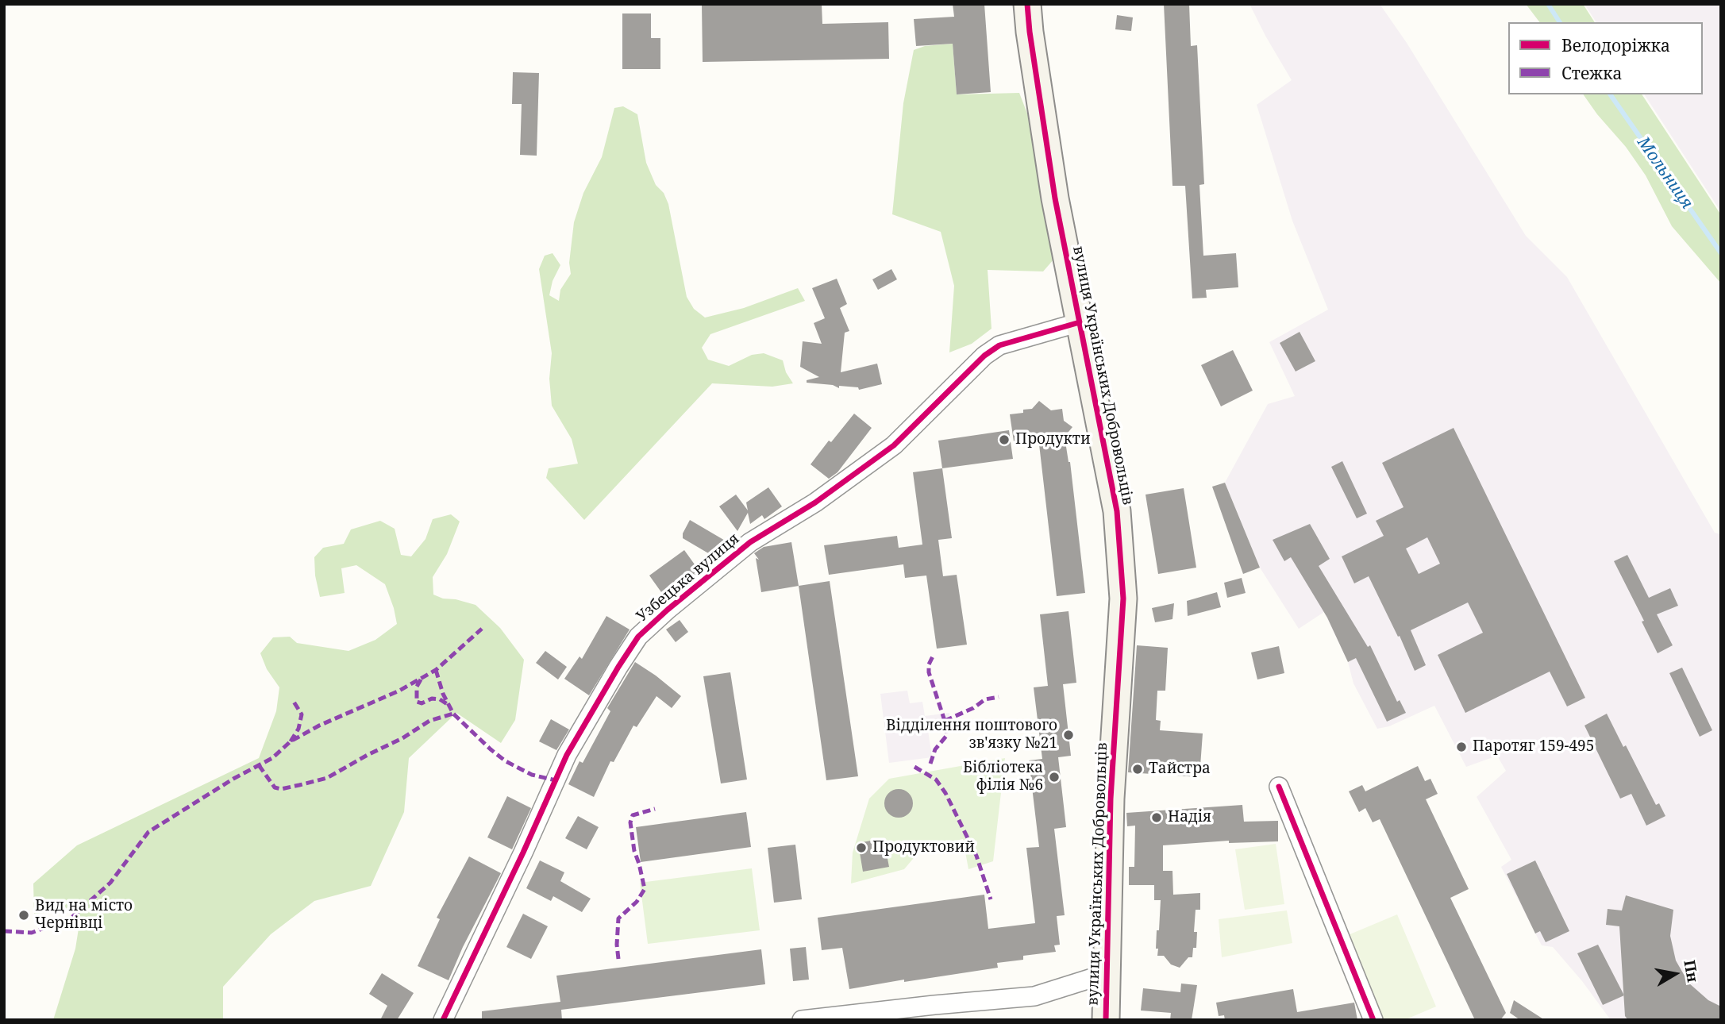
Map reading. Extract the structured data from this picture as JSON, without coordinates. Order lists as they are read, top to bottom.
{
  "streets": {
    "street": ["вулиця Українських Добровольців", "Узбецька вулиця"]
  },
  "crossings": [
    ["вулиця Українських Добровольців", "Узбецька вулиця"]
  ],
  "water": ["Мольниця"],
  "places": [
    "Продукти",
    "Відділення поштового зв'язку №21",
    "Паротяг 159-495",
    "Тайстра",
    "Бібліотека філія №6",
    "Надія",
    "Продуктовий",
    "Вид на місто Чернівці"
  ],
  "legend": ["Велодоріжка", "Стежка"],
  "north": "right"
}
